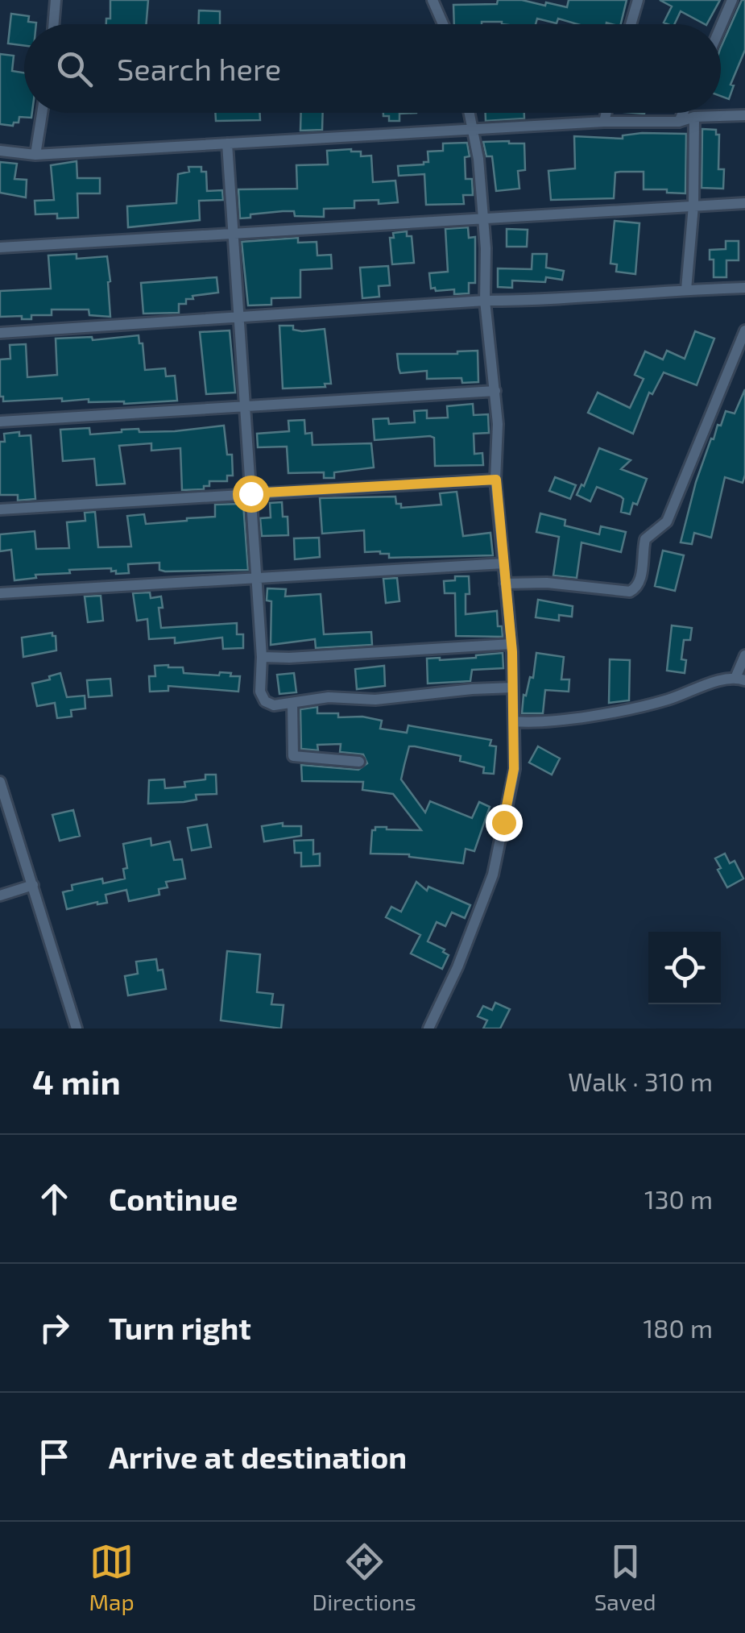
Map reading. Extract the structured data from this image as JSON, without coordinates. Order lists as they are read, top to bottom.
{
  "page": {
    "search": "Search here",
    "heading": ["4 min", "Walk · 310 m"],
    "list": [
      ["Continue", "130 m"],
      ["Turn right", "180 m"],
      "Arrive at destination"
    ],
    "nav": ["Map", "Directions", "Saved"]
  }
}
